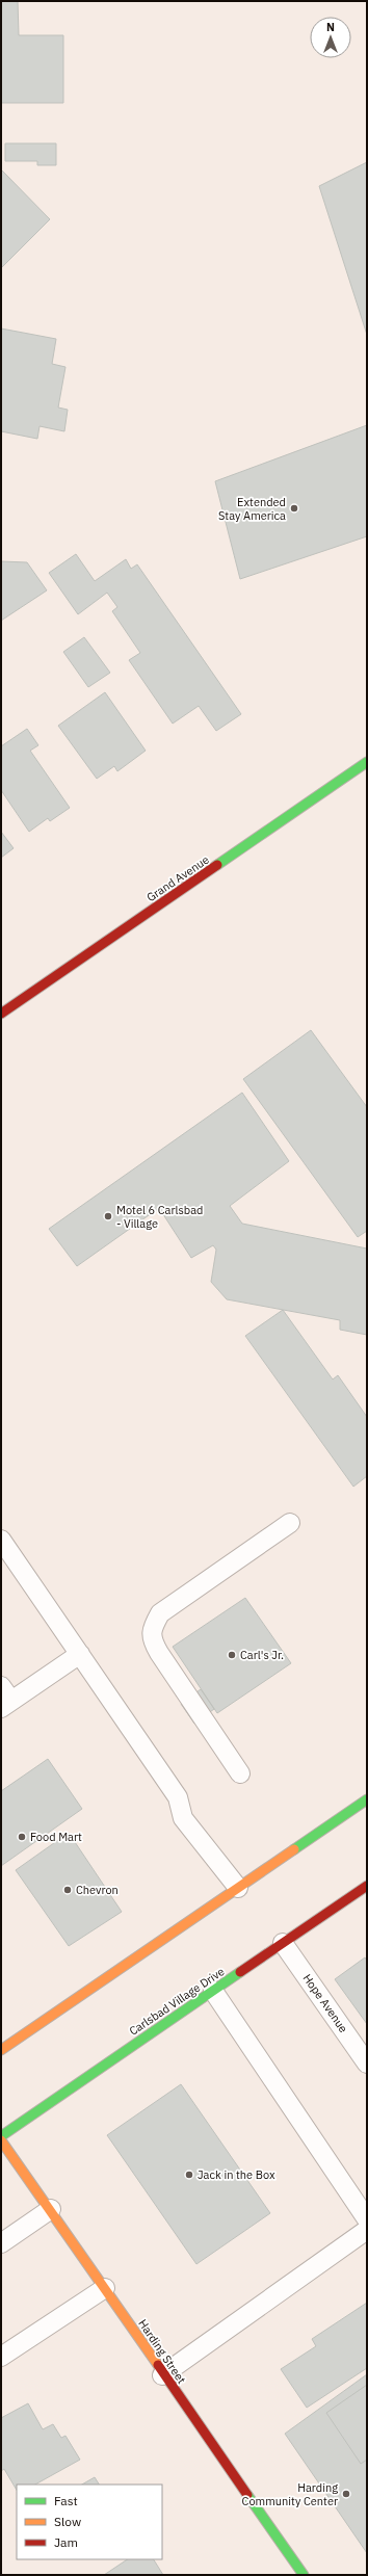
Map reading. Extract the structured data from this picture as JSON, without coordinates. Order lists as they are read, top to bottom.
{
  "streets": {
    "main road": ["Grand Avenue", "Carlsbad Village Drive", "Harding Street"],
    "lane": ["Hope Avenue"]
  },
  "crossings": [
    ["Carlsbad Village Drive", "Hope Avenue"]
  ],
  "places": [
    "Extended Stay America",
    "Motel 6 Carlsbad - Village",
    "Carl's Jr.",
    "Food Mart",
    "Chevron",
    "Jack in the Box",
    "Harding Community Center"
  ],
  "legend": ["Fast", "Slow", "Jam"],
  "north": "top"
}
